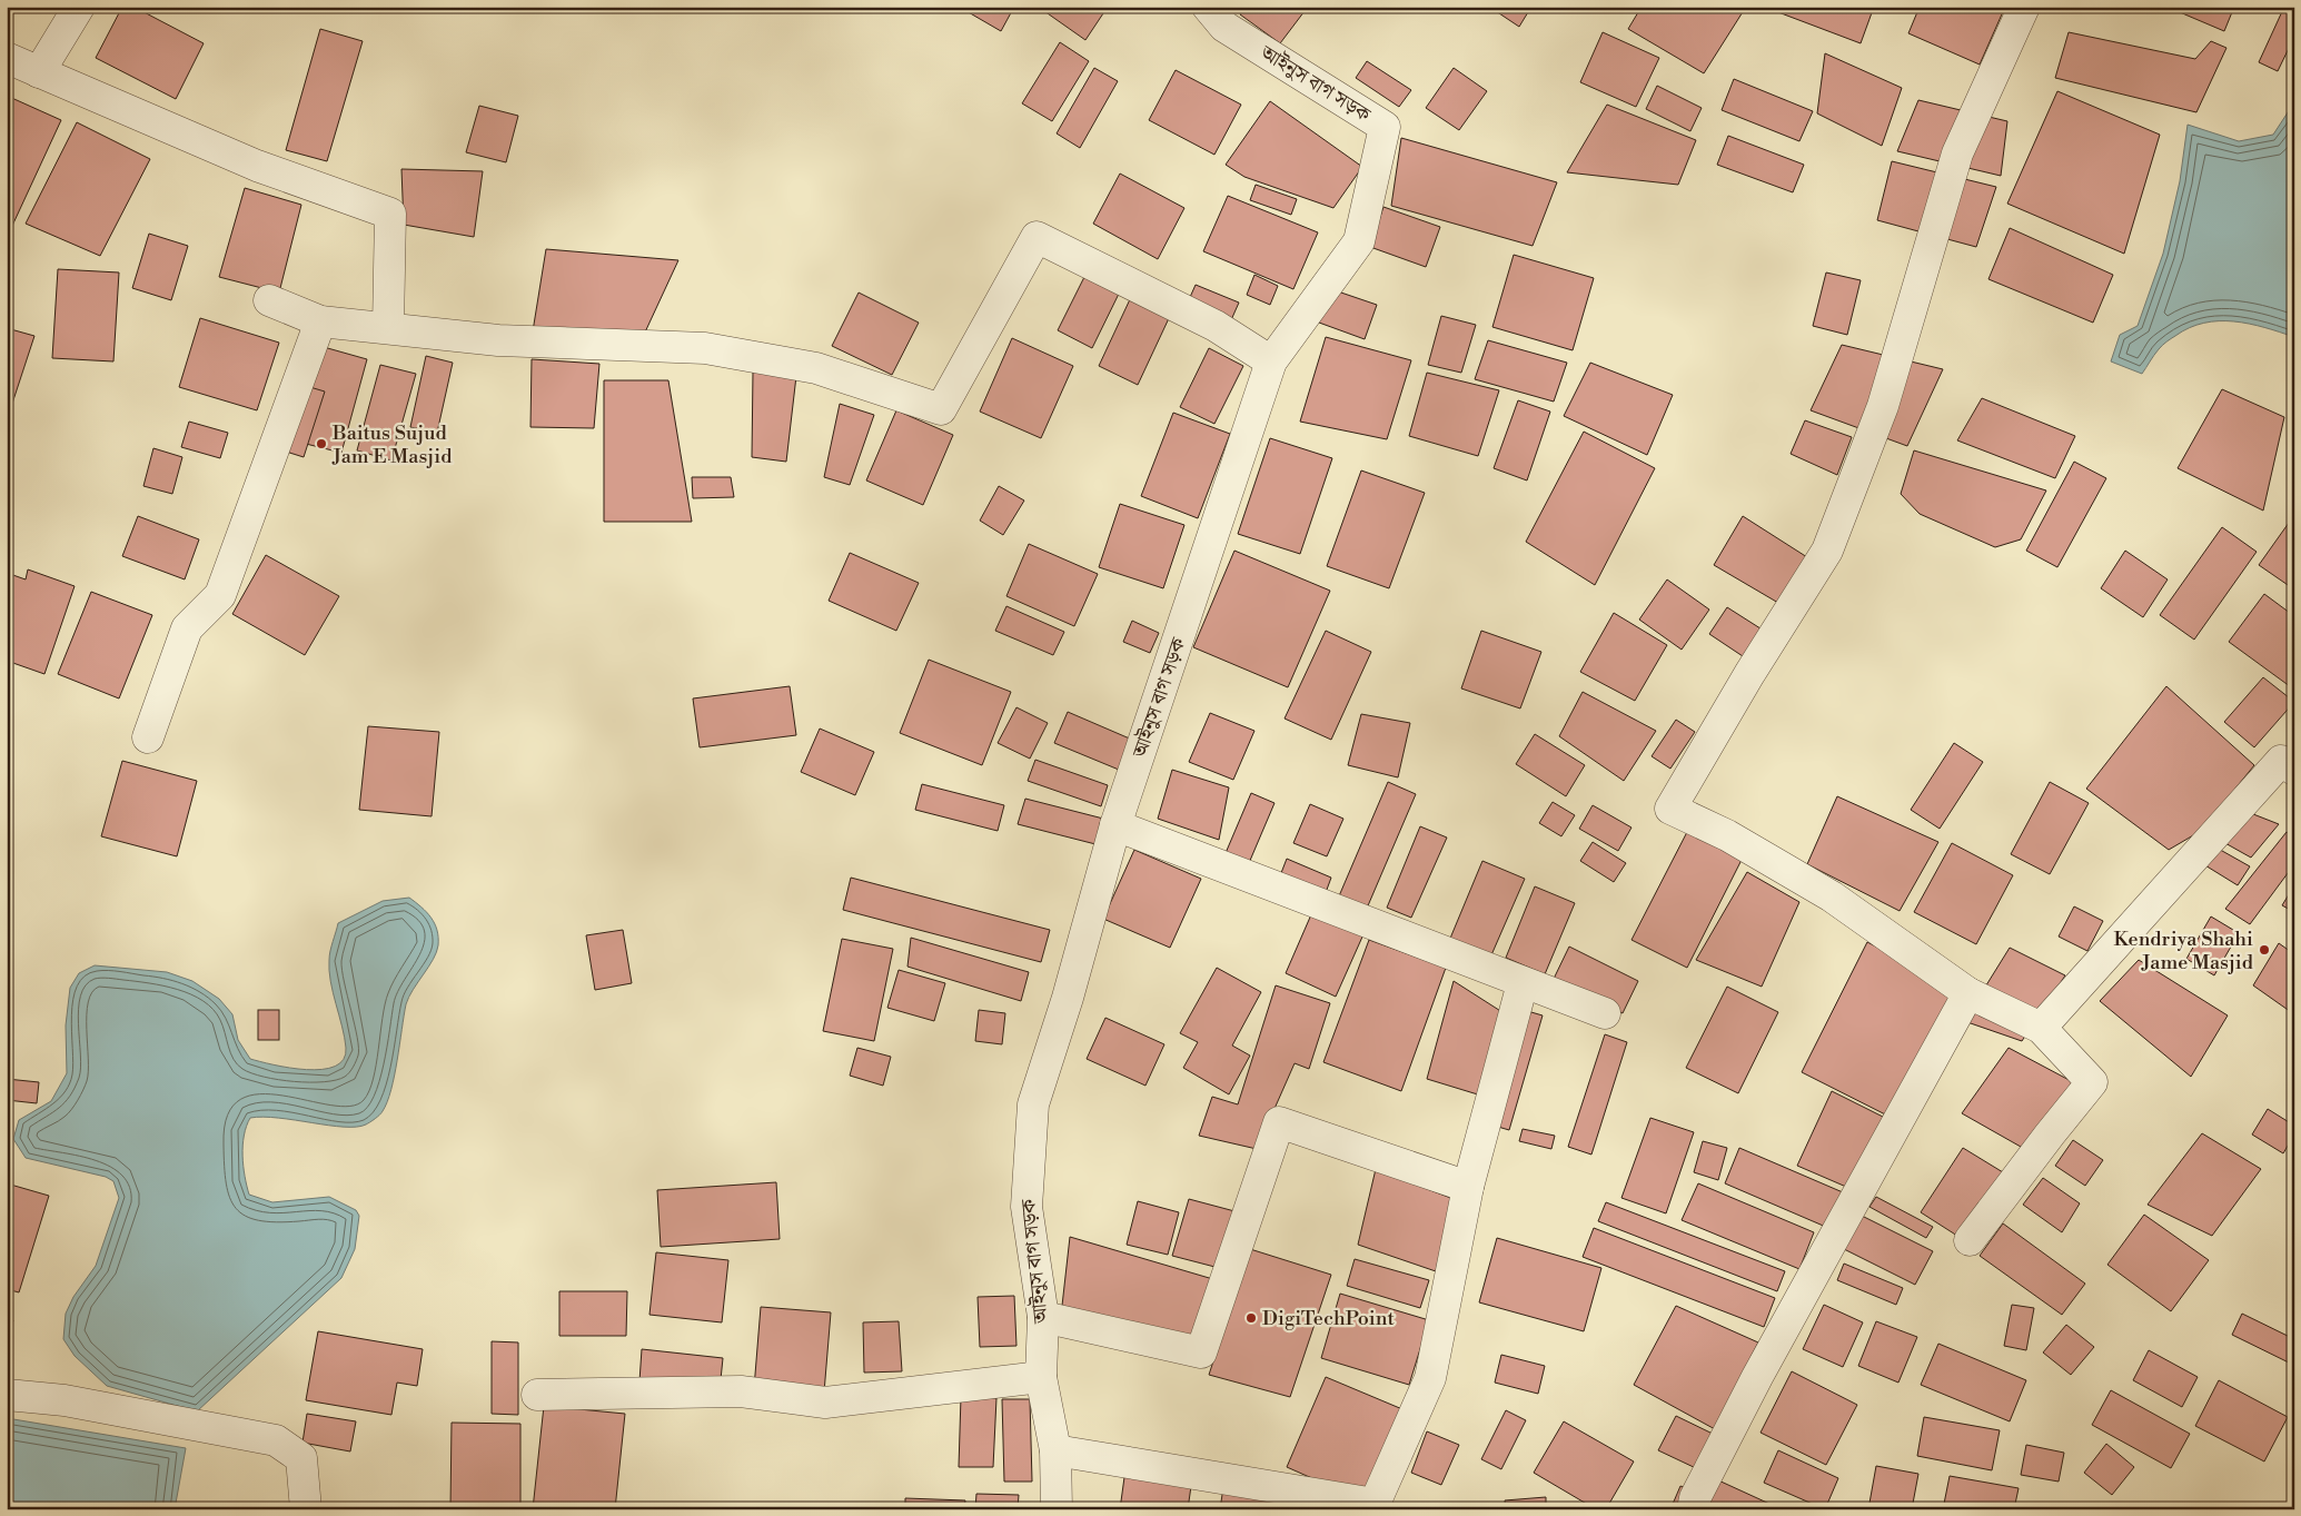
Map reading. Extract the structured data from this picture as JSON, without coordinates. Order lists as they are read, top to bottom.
{
  "streets": {
    "street": ["আইনুস বাগ সড়ক"]
  },
  "places": ["Baitus Sujud Jam E Masjid", "Kendriya Shahi Jame Masjid", "DigiTechPoint"]
}
